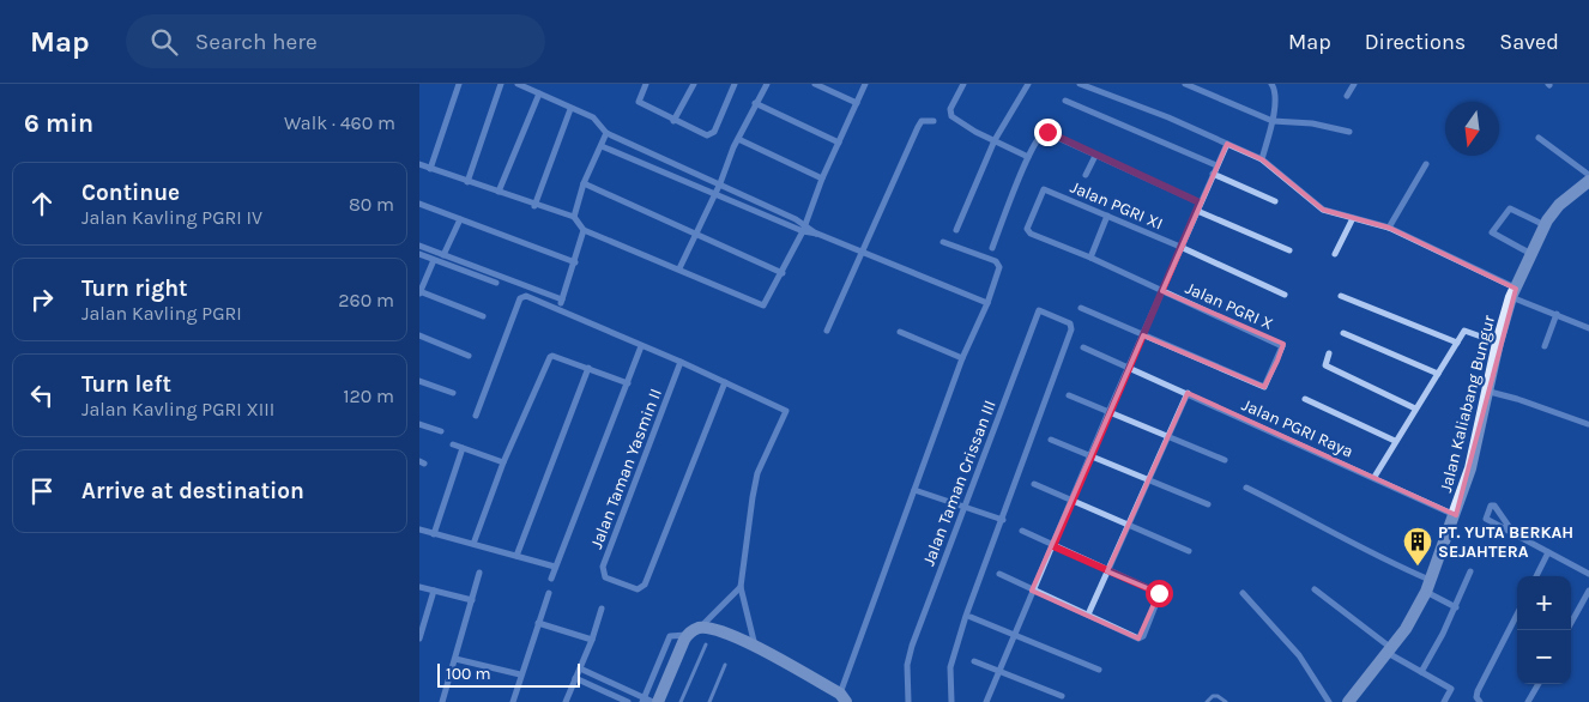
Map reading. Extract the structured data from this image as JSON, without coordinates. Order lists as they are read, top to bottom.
{
  "streets": {
    "street": [
      "Jalan PGRI XI",
      "Jalan PGRI X",
      "Jalan Kaliabang Bungur",
      "Jalan PGRI Raya",
      "Jalan Taman Yasmin II",
      "Jalan Taman Crissan III"
    ]
  },
  "crossings": [
    ["Jalan PGRI XI", "Jalan PGRI X"],
    ["Jalan Kaliabang Bungur", "Jalan PGRI Raya"]
  ],
  "places": {
    "building": ["PT. YUTA BERKAH SEJAHTERA"]
  },
  "scale_bar": "100 m",
  "north": "bottom",
  "page": {
    "header": "Map",
    "search": "Search here",
    "nav": ["Map", "Directions", "Saved"],
    "heading": ["6 min", "Walk · 460 m"],
    "list": [
      ["Continue", "Jalan Kavling PGRI IV", "80 m"],
      ["Turn right", "Jalan Kavling PGRI", "260 m"],
      ["Turn left", "Jalan Kavling PGRI XIII", "120 m"],
      "Arrive at destination"
    ],
    "map_buttons": ["+", "−"],
    "scale": "100 m"
  }
}
